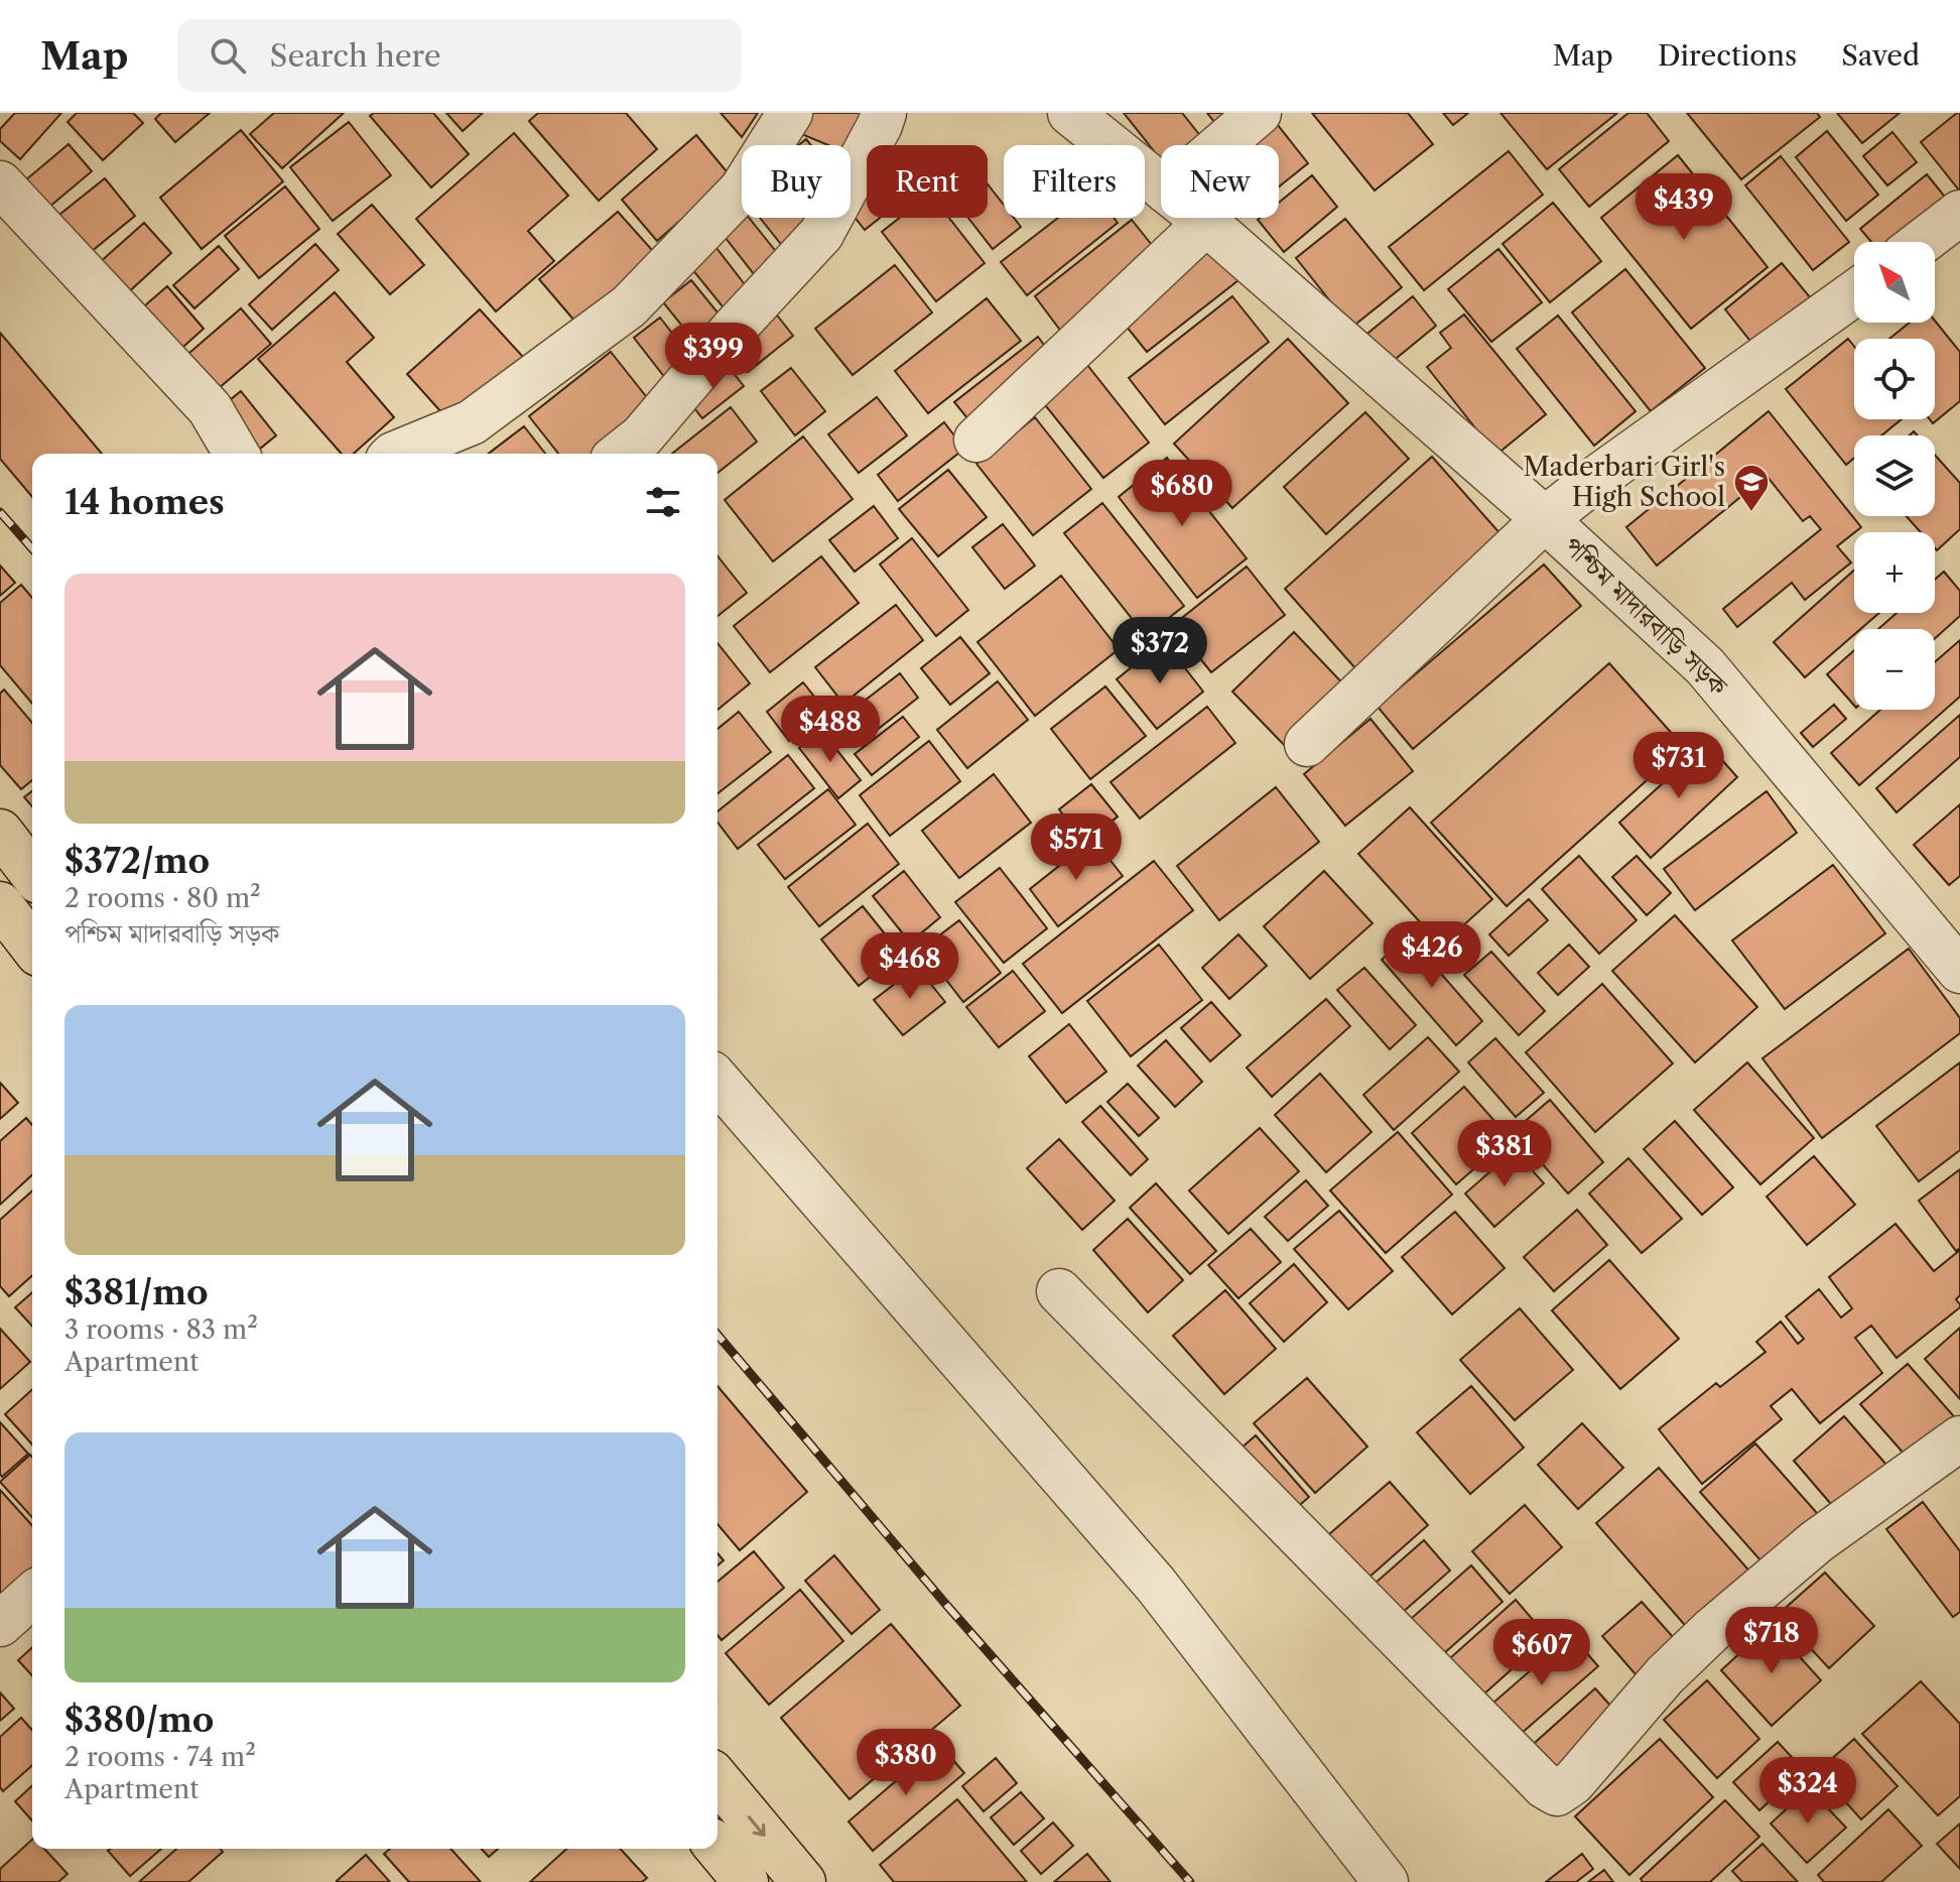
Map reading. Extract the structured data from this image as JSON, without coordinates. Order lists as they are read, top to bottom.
{
  "streets": {
    "street": ["পশ্চিম মাদারবাড়ি সড়ক"]
  },
  "places": {
    "school or university": ["Maderbari Girl's High School"]
  },
  "north": "top left",
  "page": {
    "header": "Map",
    "search": "Search here",
    "nav": ["Map", "Directions", "Saved"],
    "chip": [
      "Buy",
      "Rent",
      "Filters",
      "New"
    ],
    "price": [
      "$439",
      "$399",
      "$680",
      "$372",
      "$488",
      "$731",
      "$571",
      "$426",
      "$468",
      "$381",
      "$718",
      "$607",
      "$380",
      "$324"
    ],
    "map_buttons": ["+", "−"],
    "heading": "14 homes",
    "list": [
      {
        "name": "$372/mo",
        "note": "2 rooms · 80 m² · পশ্চিম মাদারবাড়ি সড়ক"
      },
      {
        "name": "$381/mo",
        "note": "3 rooms · 83 m² · Apartment"
      },
      {
        "name": "$380/mo",
        "note": "2 rooms · 74 m² · Apartment"
      }
    ]
  }
}
